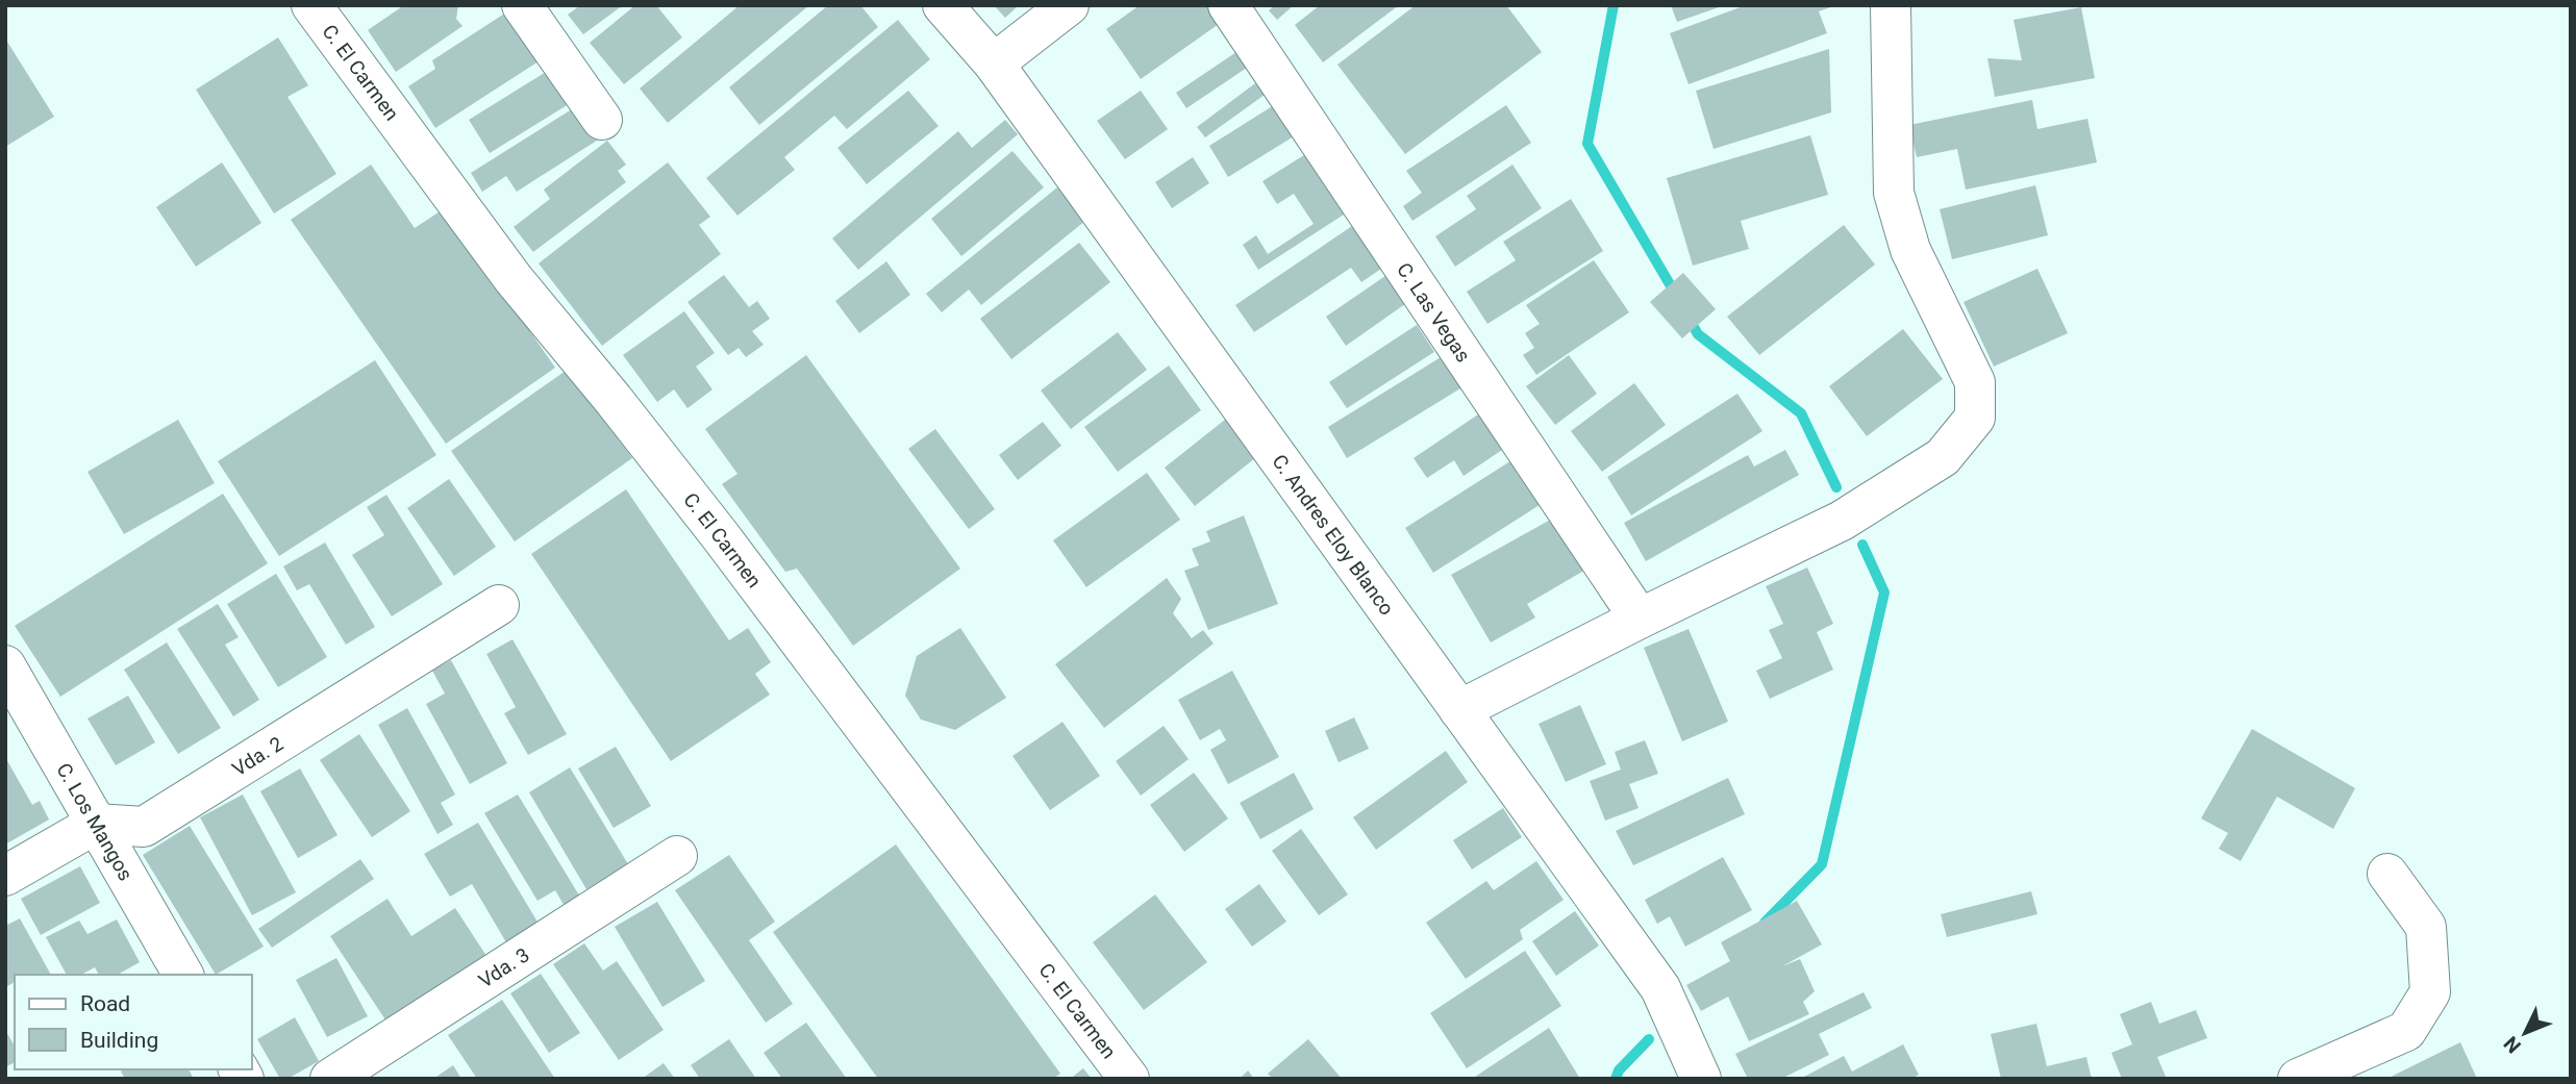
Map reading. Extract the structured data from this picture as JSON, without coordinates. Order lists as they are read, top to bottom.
{
  "streets": {
    "street": [
      "C. El Carmen",
      "C. Las Vegas",
      "C. Andres Eloy Blanco",
      "Vda. 2",
      "C. Los Mangos",
      "Vda. 3"
    ]
  },
  "crossings": [
    ["Vda. 2", "C. Los Mangos"]
  ],
  "legend": ["Road", "Building"],
  "north": "bottom left"
}
